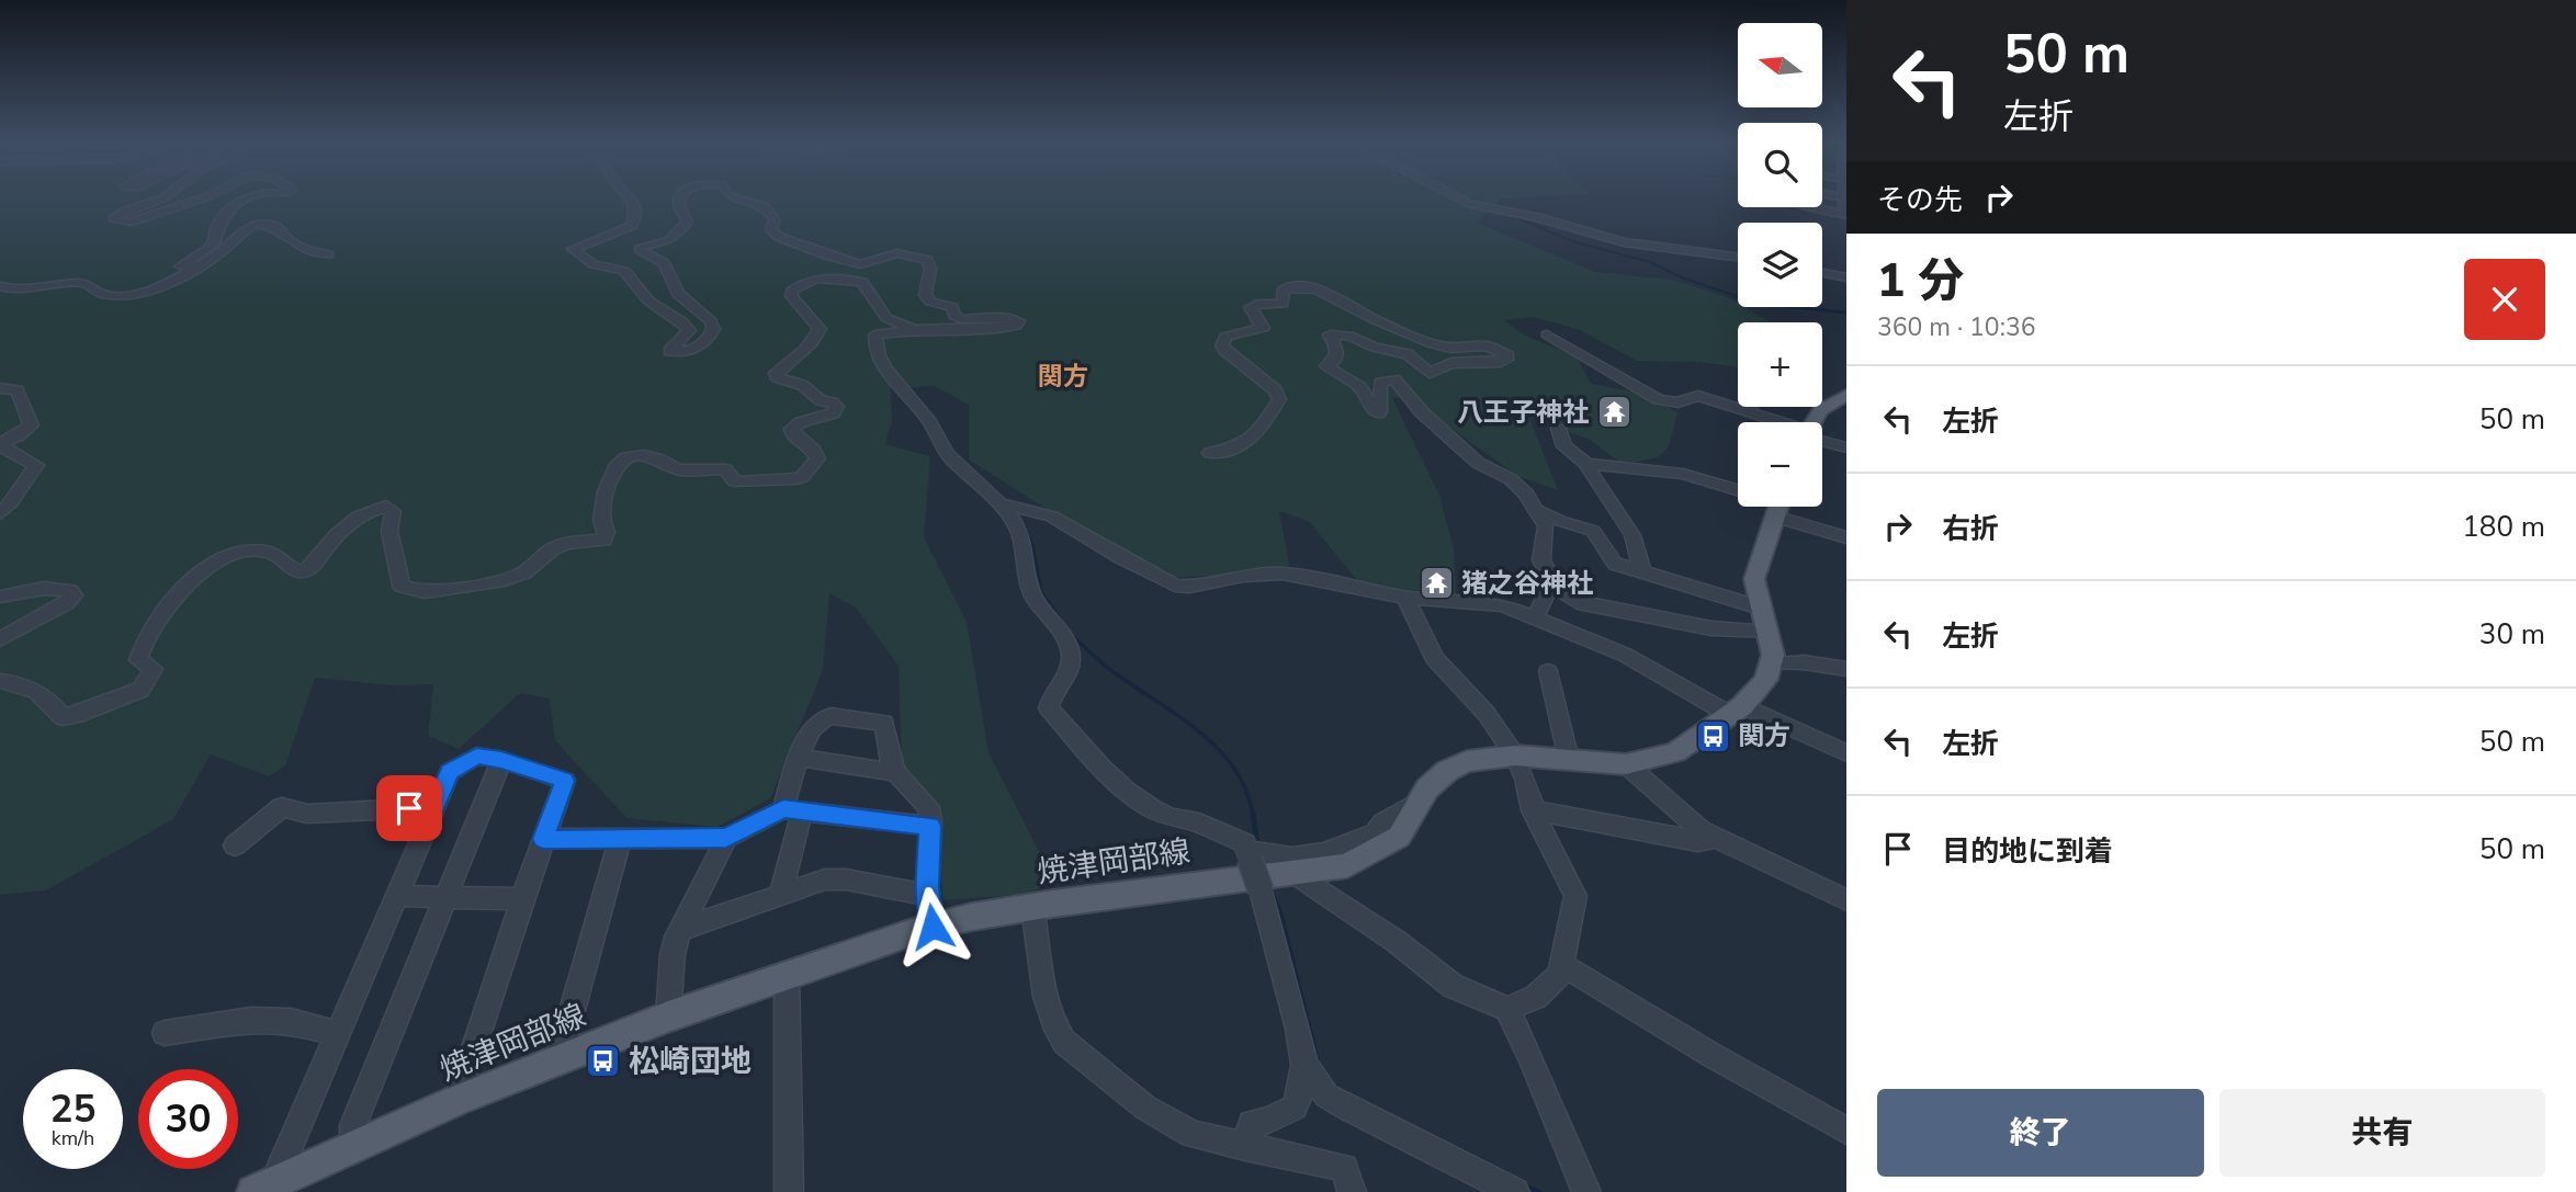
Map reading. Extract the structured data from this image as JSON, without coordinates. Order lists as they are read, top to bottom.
{
  "streets": {
    "main road": ["焼津岡部線"]
  },
  "districts": ["関方"],
  "places": {
    "temple": ["八王子神社", "猪之谷神社"],
    "bus stop": ["関方", "松崎団地"]
  },
  "north": "left",
  "page": {
    "turn": ["50 m", "左折"],
    "map_buttons": ["+", "−"],
    "then": "その先",
    "heading": ["1 分", "360 m · 10:36"],
    "list": [
      {
        "name": "左折",
        "value": "50 m"
      },
      {
        "name": "右折",
        "value": "180 m"
      },
      {
        "name": "左折",
        "value": "30 m"
      },
      {
        "name": "左折",
        "value": "50 m"
      },
      {
        "name": "目的地に到着",
        "value": "50 m"
      }
    ],
    "speed": "25 km/h",
    "limit": "30",
    "buttons": ["終了", "共有"]
  }
}
